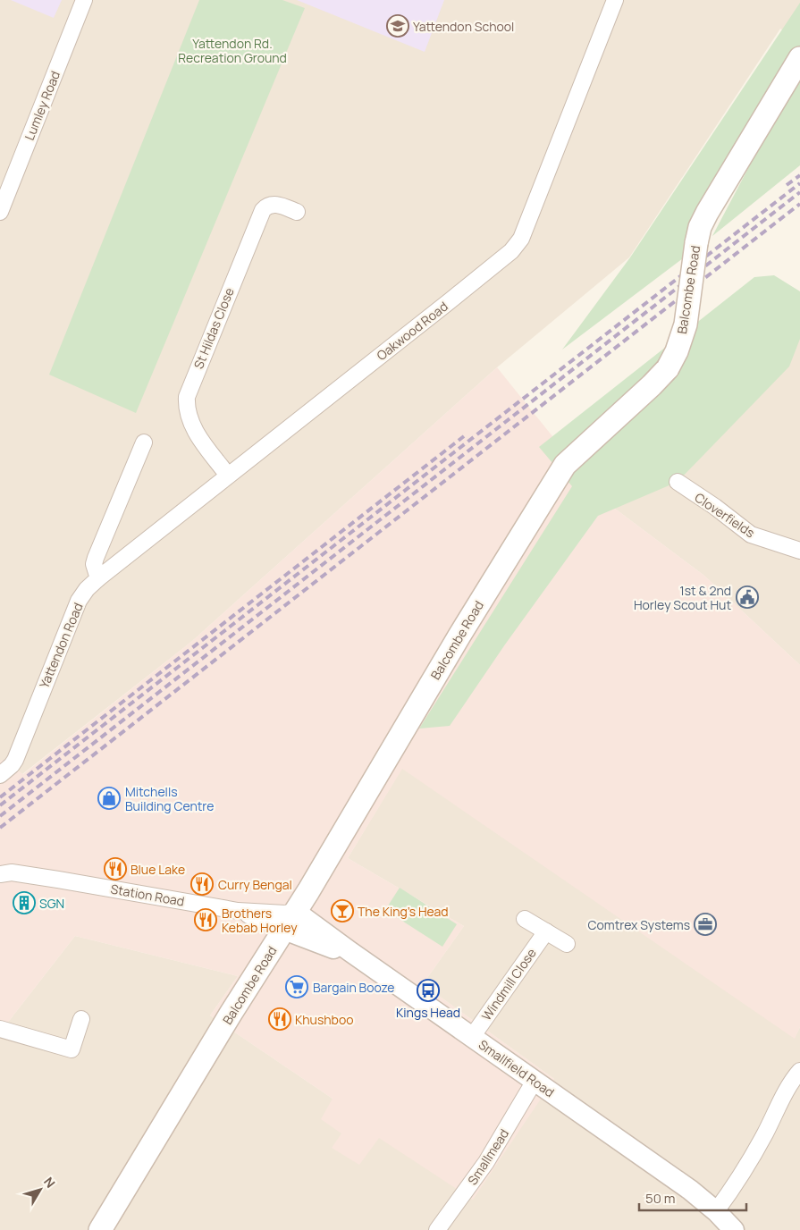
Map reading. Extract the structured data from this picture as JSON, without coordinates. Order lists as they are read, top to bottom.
{
  "streets": {
    "main road": ["Balcombe Road"],
    "street": [
      "Lumley Road",
      "St Hildas Close",
      "Oakwood Road",
      "Cloverfields",
      "Yattendon Road",
      "Station Road",
      "Windmill Close",
      "Smallfield Road",
      "Smallmead"
    ]
  },
  "crossings": [
    ["Balcombe Road", "Station Road"],
    ["Balcombe Road", "Smallfield Road"],
    ["St Hildas Close", "Oakwood Road"],
    ["Oakwood Road", "Yattendon Road"],
    ["Station Road", "Smallfield Road"],
    ["Windmill Close", "Smallfield Road"],
    ["Smallfield Road", "Smallmead"]
  ],
  "parks": ["Yattendon Rd. Recreation Ground"],
  "places": {
    "school or university": ["Yattendon School"],
    "public building": ["1st & 2nd Horley Scout Hut"],
    "shop": ["Mitchells Building Centre"],
    "restaurant": [
      "Blue Lake",
      "Curry Bengal",
      "Brothers Kebab Horley",
      "Khushboo"
    ],
    "building": ["SGN"],
    "bar": ["The King's Head"],
    "office": ["Comtrex Systems"],
    "supermarket": ["Bargain Booze"],
    "bus stop": ["Kings Head"]
  },
  "scale_bar": "50 m",
  "north": "top right"
}
